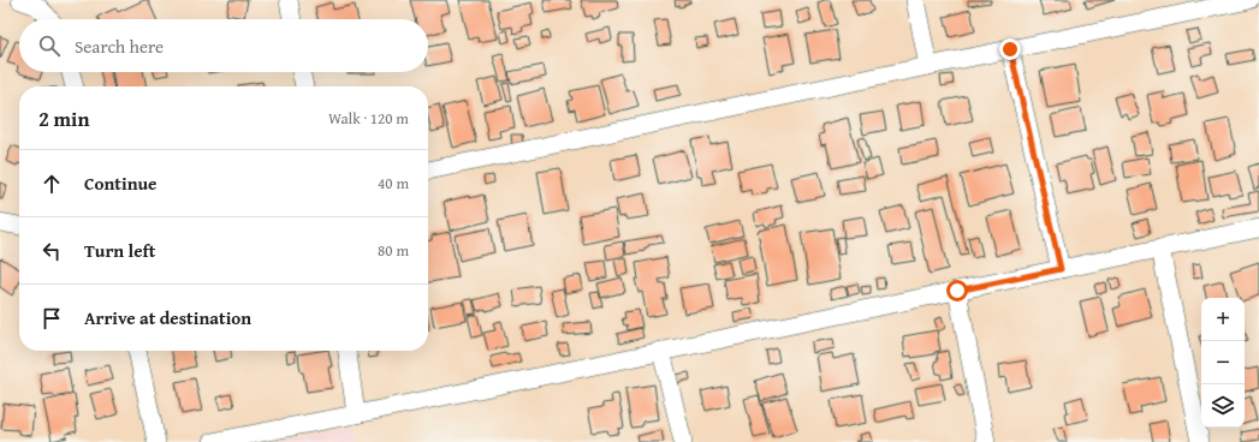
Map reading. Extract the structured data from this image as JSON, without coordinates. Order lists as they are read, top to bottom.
{
  "page": {
    "search": "Search here",
    "heading": ["2 min", "Walk · 120 m"],
    "list": [
      ["Continue", "40 m"],
      ["Turn left", "80 m"],
      "Arrive at destination"
    ],
    "map_buttons": ["+", "−"]
  }
}
